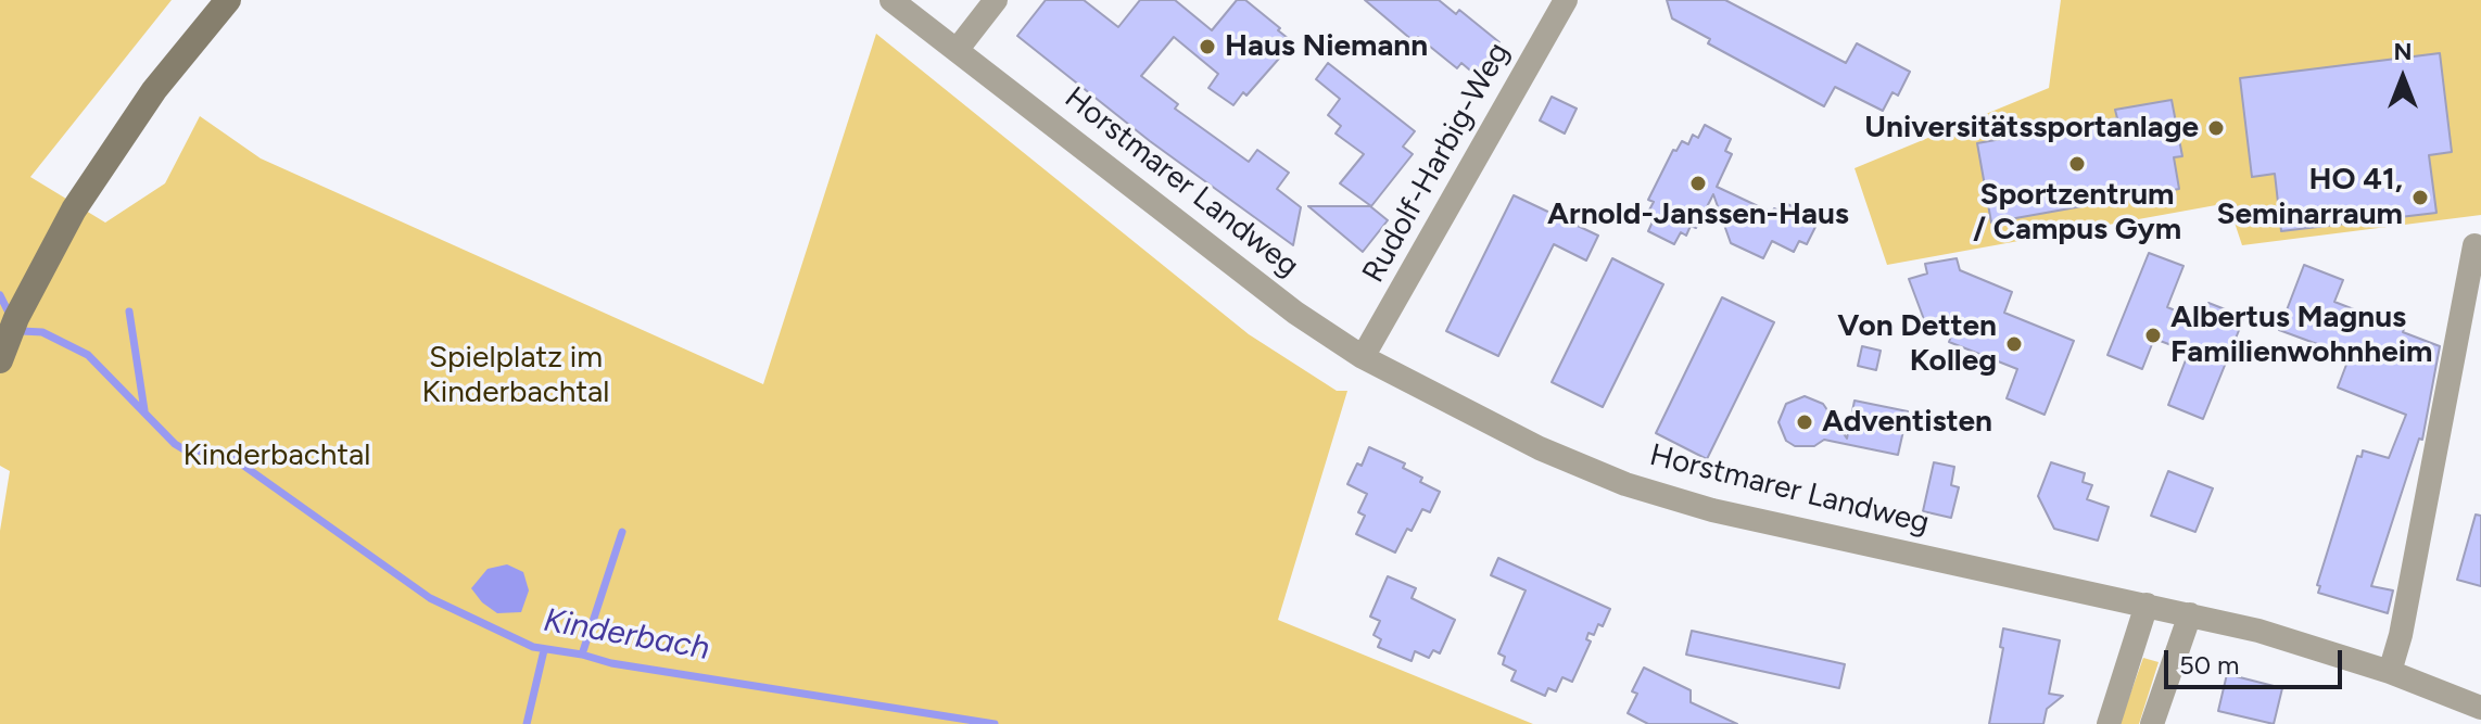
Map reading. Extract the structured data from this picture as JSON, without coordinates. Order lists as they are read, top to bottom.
{
  "streets": {
    "street": ["Rudolf-Harbig-Weg", "Horstmarer Landweg"]
  },
  "crossings": [
    ["Rudolf-Harbig-Weg", "Horstmarer Landweg"]
  ],
  "water": ["Kinderbach"],
  "parks": ["Spielplatz im Kinderbachtal", "Kinderbachtal"],
  "places": [
    "Haus Niemann",
    "Universitätssportanlage",
    "Sportzentrum / Campus Gym",
    "Arnold-Janssen-Haus",
    "HO 41, Seminarraum",
    "Albertus Magnus Familienwohnheim",
    "Von Detten Kolleg",
    "Adventisten"
  ],
  "scale_bar": "50 m",
  "north": "top"
}
